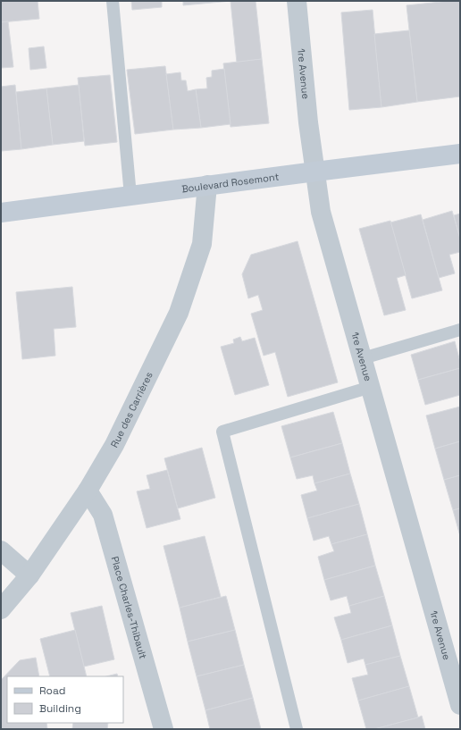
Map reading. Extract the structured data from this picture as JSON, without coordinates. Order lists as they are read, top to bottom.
{
  "streets": {
    "main road": ["Boulevard Rosemont"],
    "street": ["1re Avenue", "Rue des Carrières", "Place Charles-Thibault"]
  },
  "crossings": [
    ["1re Avenue", "Boulevard Rosemont"],
    ["Boulevard Rosemont", "Rue des Carrières"],
    ["Rue des Carrières", "Place Charles-Thibault"]
  ],
  "legend": ["Road", "Building"]
}
